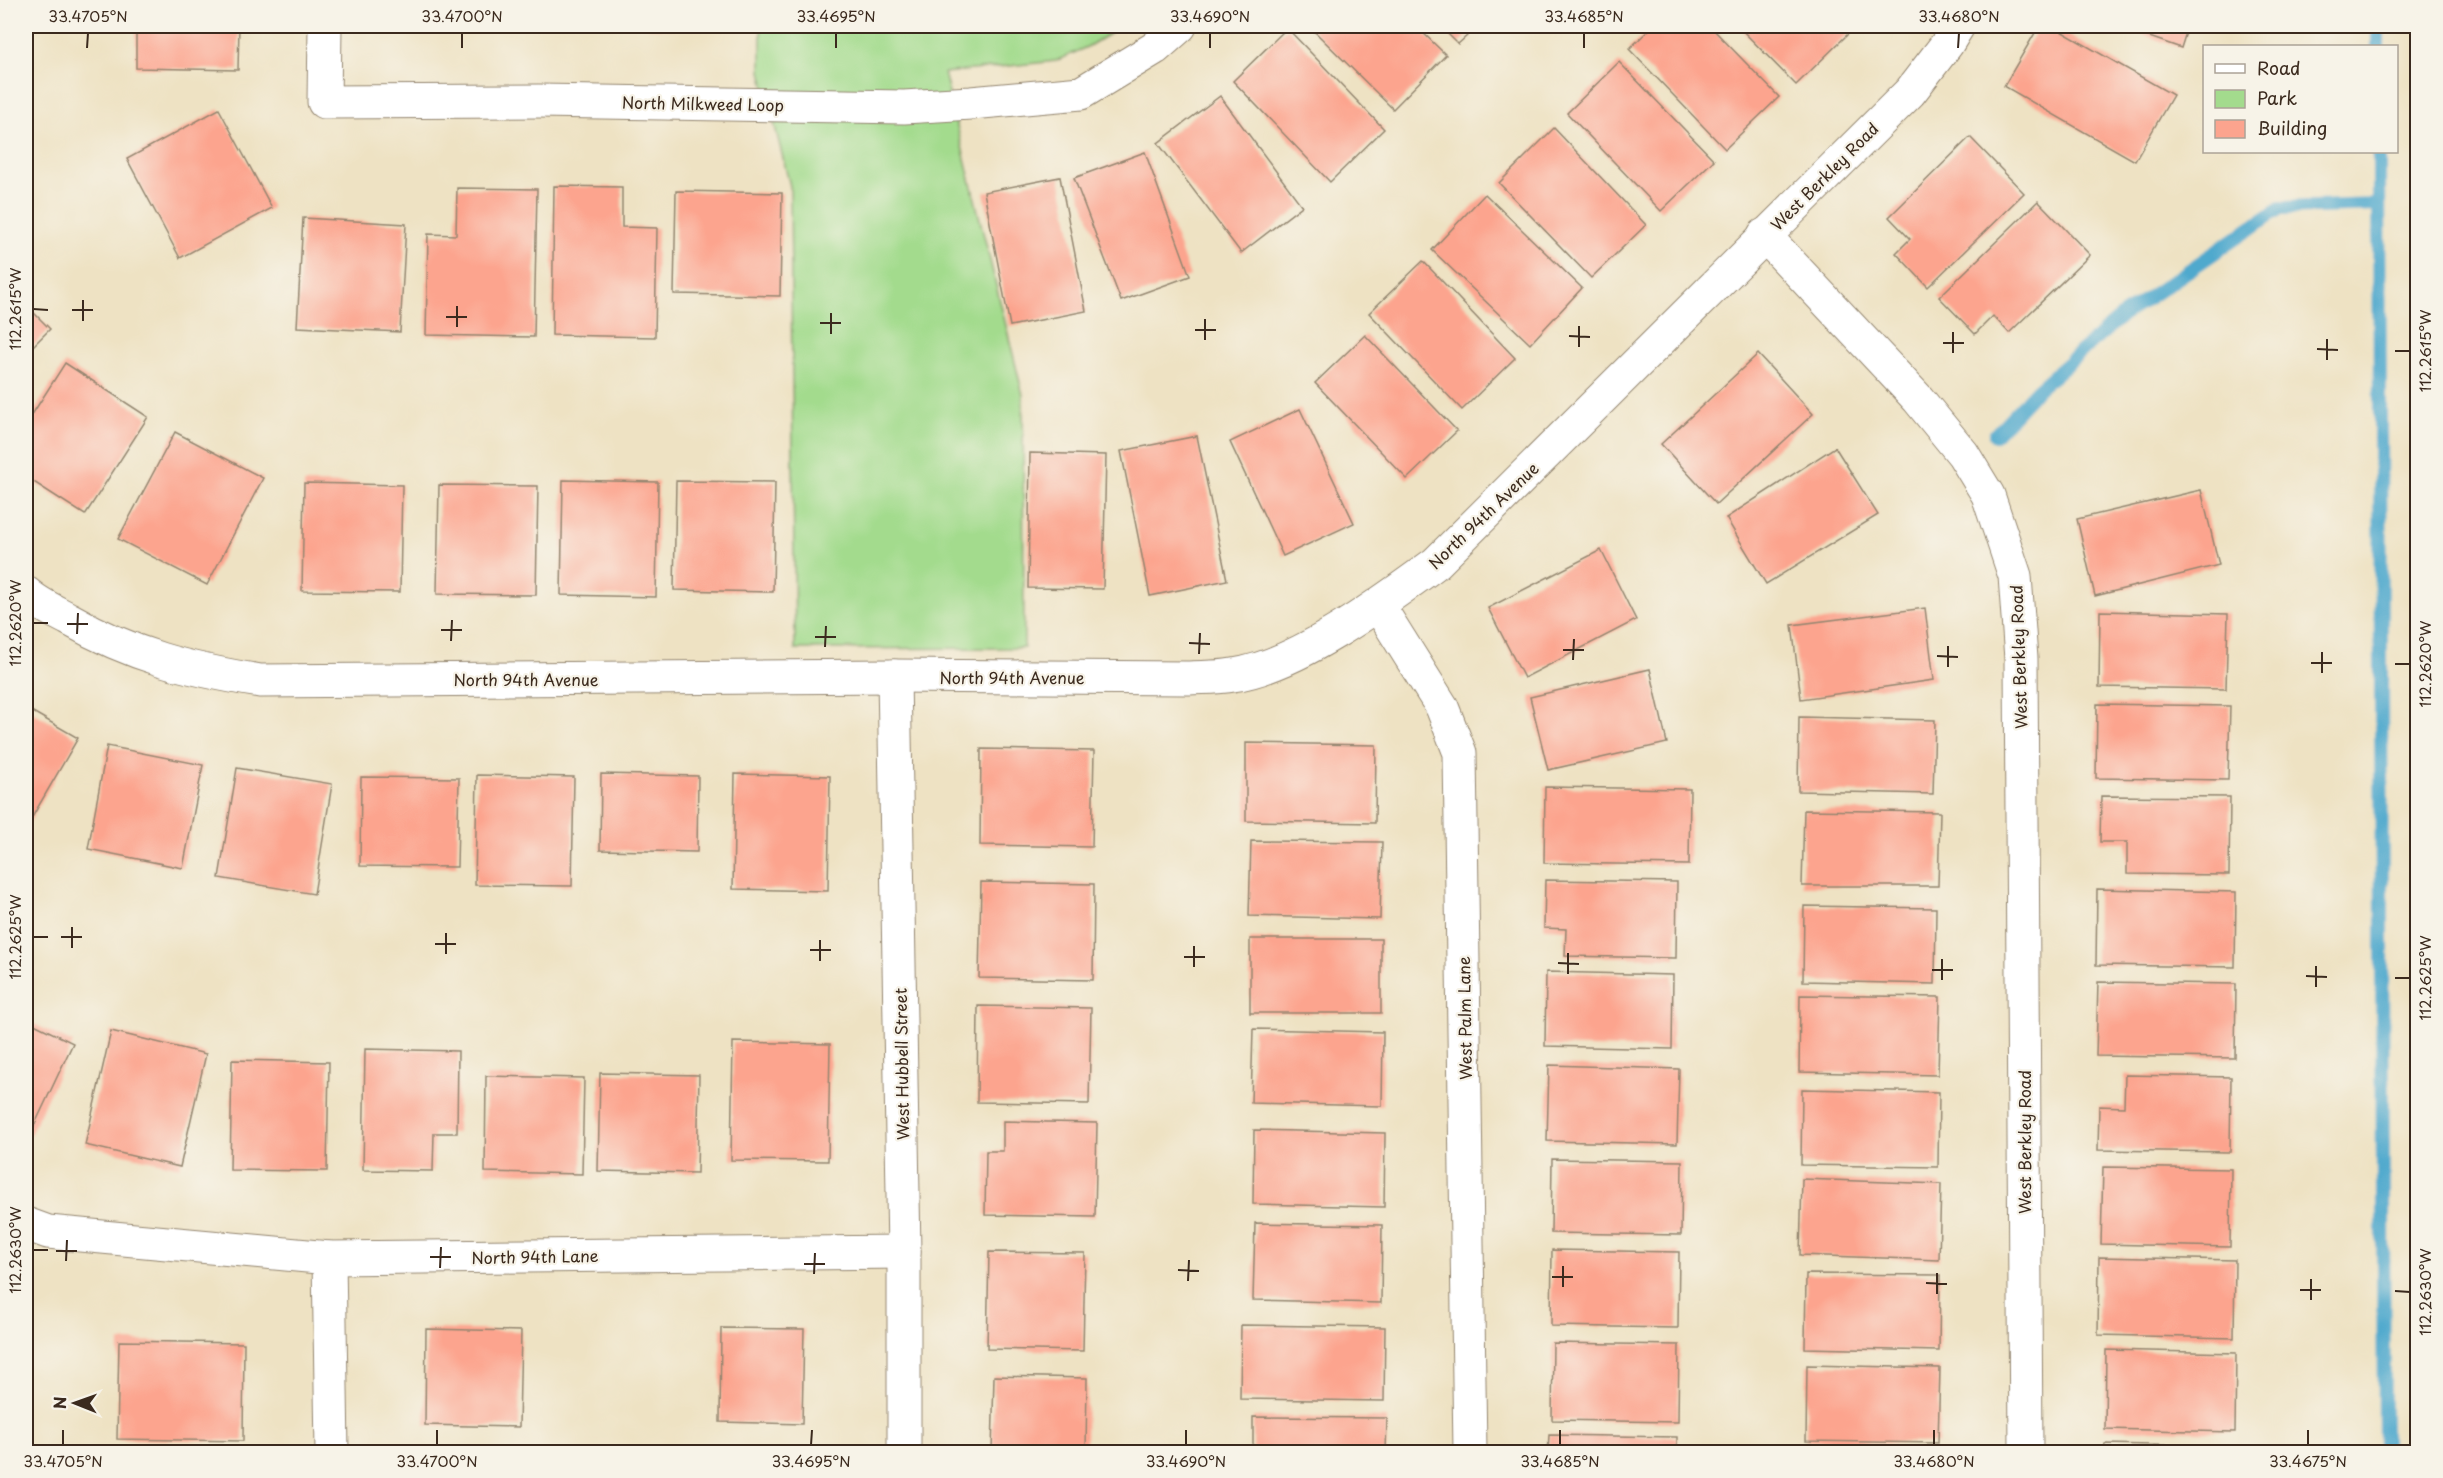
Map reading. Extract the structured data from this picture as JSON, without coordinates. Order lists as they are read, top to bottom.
{
  "streets": {
    "street": [
      "North Milkweed Loop",
      "West Berkley Road",
      "North 94th Avenue",
      "West Palm Lane",
      "West Hubbell Street",
      "North 94th Lane"
    ]
  },
  "crossings": [
    ["West Berkley Road", "North 94th Avenue"],
    ["North 94th Avenue", "West Palm Lane"],
    ["North 94th Avenue", "West Hubbell Street"],
    ["West Hubbell Street", "North 94th Lane"]
  ],
  "legend": ["Road", "Park", "Building"],
  "north": "left",
  "coordinates": [
    "33.4705°N",
    "33.4700°N",
    "33.4695°N",
    "33.4690°N",
    "33.4685°N",
    "33.4680°N",
    "112.2615°W",
    "112.2620°W",
    "112.2625°W",
    "112.2630°W",
    "33.4675°N"
  ]
}
